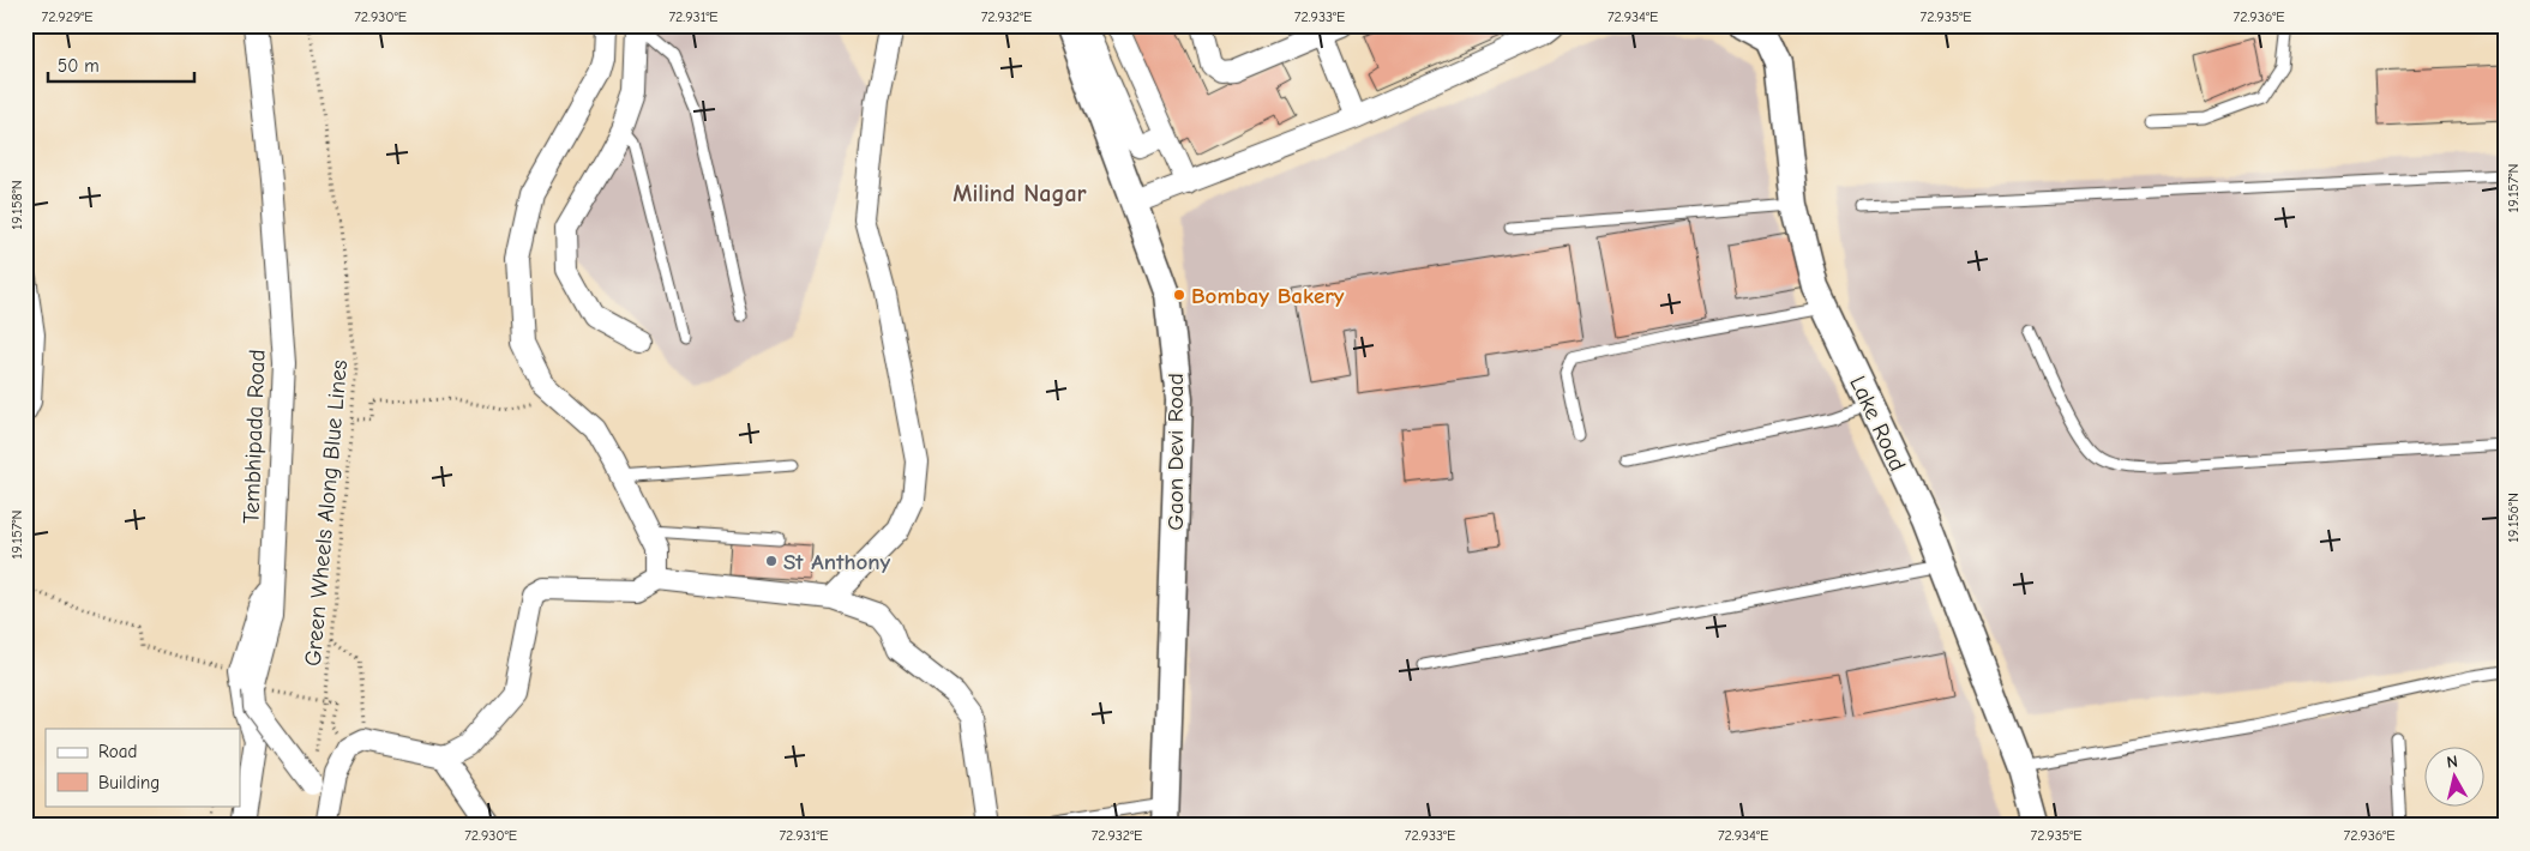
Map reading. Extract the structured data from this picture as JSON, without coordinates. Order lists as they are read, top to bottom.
{
  "streets": {
    "street": ["Lake Road", "Tembhipada Road", "Gaon Devi Road"],
    "path": ["Green Wheels Along Blue Lines"]
  },
  "districts": ["Milind Nagar"],
  "places": ["Bombay Bakery", "St Anthony"],
  "legend": ["Road", "Building"],
  "scale_bar": "50 m",
  "north": "top",
  "coordinates": [
    "72.929°E",
    "72.930°E",
    "72.931°E",
    "72.932°E",
    "72.933°E",
    "72.934°E",
    "72.935°E",
    "72.936°E",
    "19.157°N",
    "19.158°N",
    "19.156°N"
  ]
}
